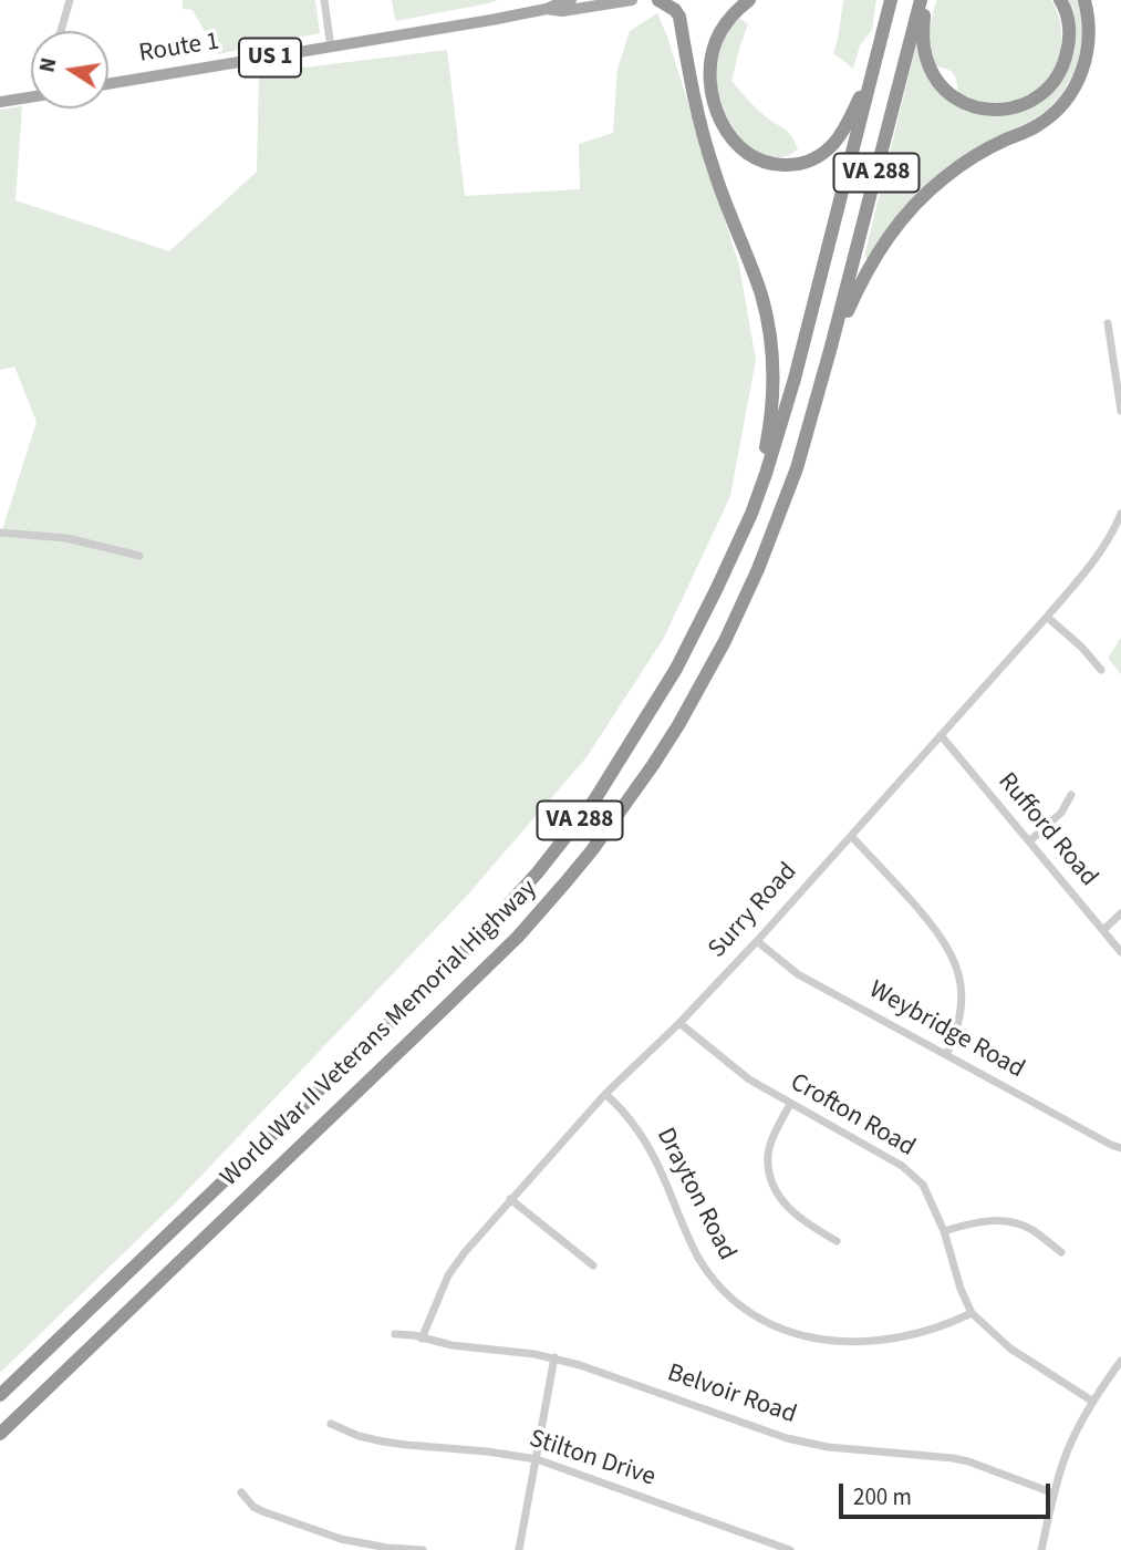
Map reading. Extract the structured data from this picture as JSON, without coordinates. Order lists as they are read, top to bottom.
{
  "streets": {
    "highway": ["VA 288", "World War II Veterans Memorial Highway"],
    "main road": ["Route 1", "US 1"],
    "street": [
      "Rufford Road",
      "Surry Road",
      "Weybridge Road",
      "Crofton Road",
      "Drayton Road",
      "Belvoir Road",
      "Stilton Drive"
    ]
  },
  "crossings": [
    ["Rufford Road", "Surry Road"],
    ["Surry Road", "Weybridge Road"],
    ["Surry Road", "Crofton Road"],
    ["Surry Road", "Drayton Road"],
    ["Surry Road", "Belvoir Road"],
    ["Crofton Road", "Drayton Road"]
  ],
  "scale_bar": "200 m",
  "north": "left"
}
